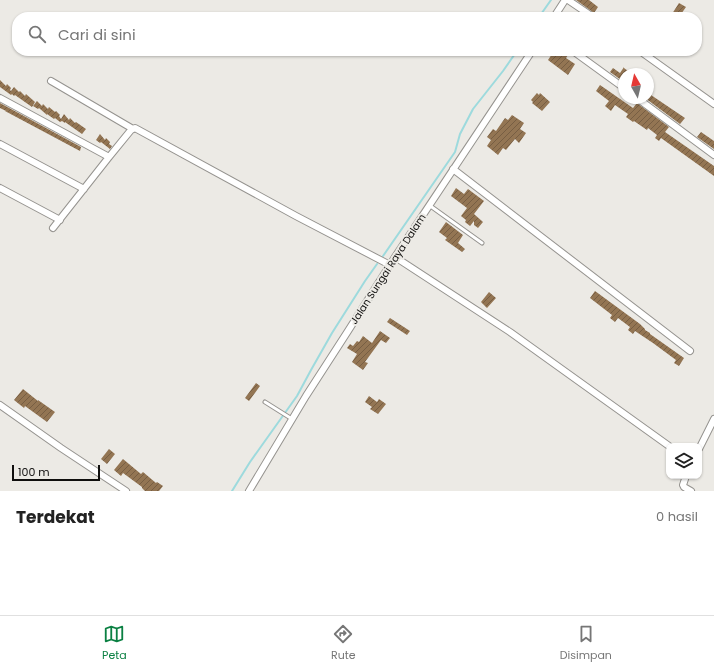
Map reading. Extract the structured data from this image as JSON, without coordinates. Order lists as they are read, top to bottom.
{
  "streets": {
    "street": ["Jalan Sungai Raya Dalam"]
  },
  "scale_bar": "100 m",
  "north": "top",
  "page": {
    "search": "Cari di sini",
    "scale": "100 m",
    "heading": ["Terdekat", "0 hasil"],
    "nav": ["Peta", "Rute", "Disimpan"]
  }
}
